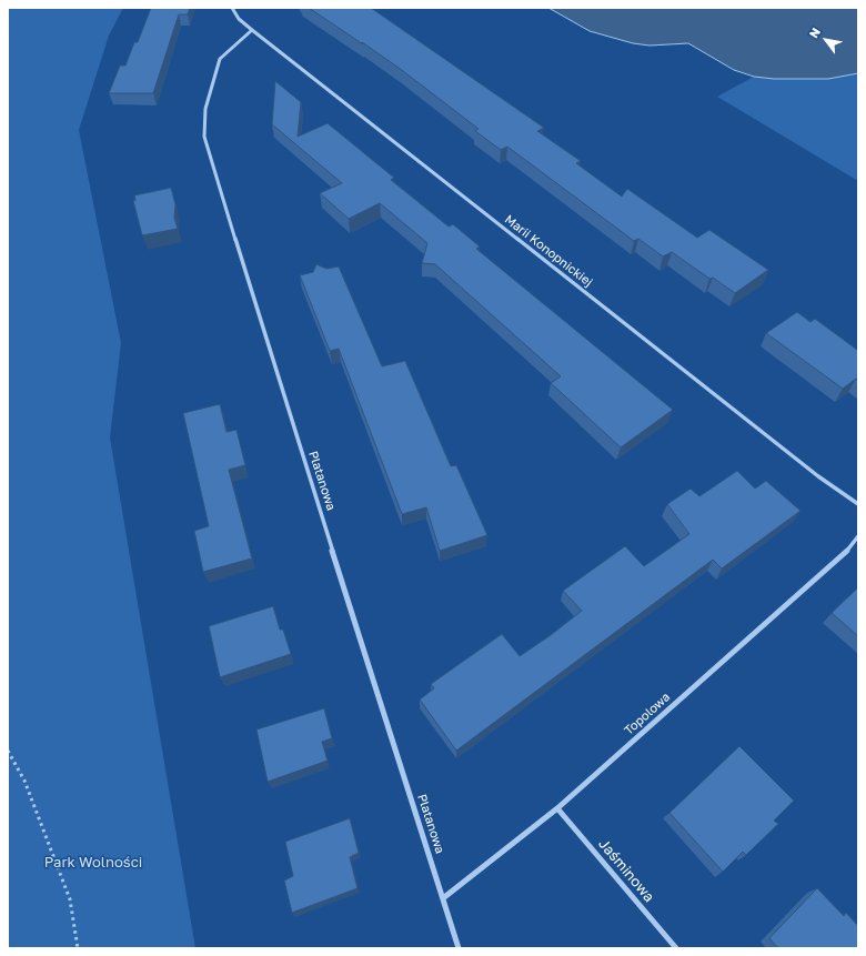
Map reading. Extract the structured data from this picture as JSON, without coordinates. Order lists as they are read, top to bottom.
{
  "streets": {
    "street": [
      "Marii Konopnickiej",
      "Platanowa",
      "Topolowa",
      "Jaśminowa"
    ]
  },
  "crossings": [
    ["Marii Konopnickiej", "Platanowa"],
    ["Platanowa", "Topolowa"],
    ["Topolowa", "Jaśminowa"]
  ],
  "parks": ["Park Wolności"],
  "north": "top left"
}
